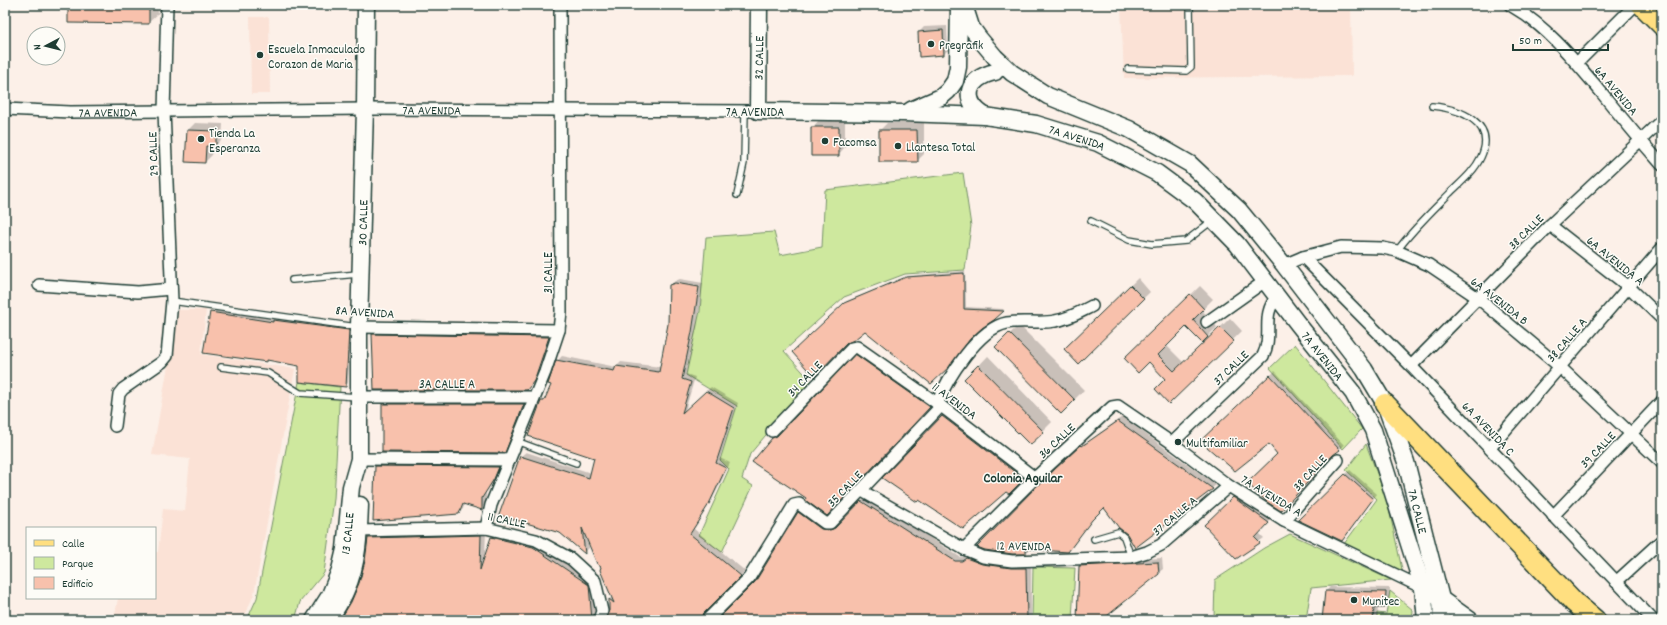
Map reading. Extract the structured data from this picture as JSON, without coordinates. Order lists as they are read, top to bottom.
{
  "streets": {
    "main road": [
      "32 CALLE",
      "7A AVENIDA",
      "30 CALLE",
      "7A CALLE",
      "13 CALLE"
    ],
    "street": [
      "6A AVENIDA",
      "29 CALLE",
      "38 CALLE",
      "6A AVENIDA A",
      "31 CALLE",
      "6A AVENIDA B",
      "8A AVENIDA",
      "38 CALLE A",
      "37 CALLE",
      "34 CALLE",
      "3A CALLE A",
      "11 AVENIDA",
      "6A AVENIDA C",
      "36 CALLE",
      "39 CALLE",
      "35 CALLE",
      "7A AVENIDA A",
      "37 CALLE A",
      "11 CALLE",
      "12 AVENIDA"
    ]
  },
  "crossings": [
    ["32 CALLE", "7A AVENIDA"],
    ["6A AVENIDA", "38 CALLE"],
    ["7A AVENIDA", "29 CALLE"],
    ["7A AVENIDA", "30 CALLE"],
    ["7A AVENIDA", "31 CALLE"],
    ["7A AVENIDA", "6A AVENIDA B"],
    ["7A AVENIDA", "37 CALLE"],
    ["7A AVENIDA", "7A CALLE"],
    ["29 CALLE", "8A AVENIDA"],
    ["30 CALLE", "8A AVENIDA"],
    ["30 CALLE", "3A CALLE A"],
    ["30 CALLE", "13 CALLE"],
    ["38 CALLE", "6A AVENIDA A"],
    ["38 CALLE", "6A AVENIDA B"],
    ["38 CALLE", "6A AVENIDA C"],
    ["38 CALLE", "7A AVENIDA A"],
    ["6A AVENIDA A", "38 CALLE A"],
    ["31 CALLE", "8A AVENIDA"],
    ["31 CALLE", "3A CALLE A"],
    ["31 CALLE", "11 CALLE"],
    ["6A AVENIDA B", "38 CALLE A"],
    ["6A AVENIDA B", "6A AVENIDA C"],
    ["6A AVENIDA B", "39 CALLE"],
    ["38 CALLE A", "6A AVENIDA C"],
    ["37 CALLE", "7A AVENIDA A"],
    ["34 CALLE", "11 AVENIDA"],
    ["11 AVENIDA", "36 CALLE"],
    ["11 AVENIDA", "35 CALLE"],
    ["6A AVENIDA C", "39 CALLE"],
    ["36 CALLE", "7A AVENIDA A"],
    ["36 CALLE", "12 AVENIDA"],
    ["35 CALLE", "12 AVENIDA"],
    ["7A AVENIDA A", "7A CALLE"],
    ["7A AVENIDA A", "37 CALLE A"],
    ["37 CALLE A", "12 AVENIDA"]
  ],
  "districts": ["Colonia Aguilar"],
  "places": [
    "Pregrafik",
    "Escuela Inmaculado Corazon de Maria",
    "Tienda La Esperanza",
    "Facomsa",
    "Llantesa Total",
    "Multifamiliar",
    "Munitec"
  ],
  "legend": ["Calle", "Parque", "Edificio"],
  "scale_bar": "50 m",
  "north": "left"
}
